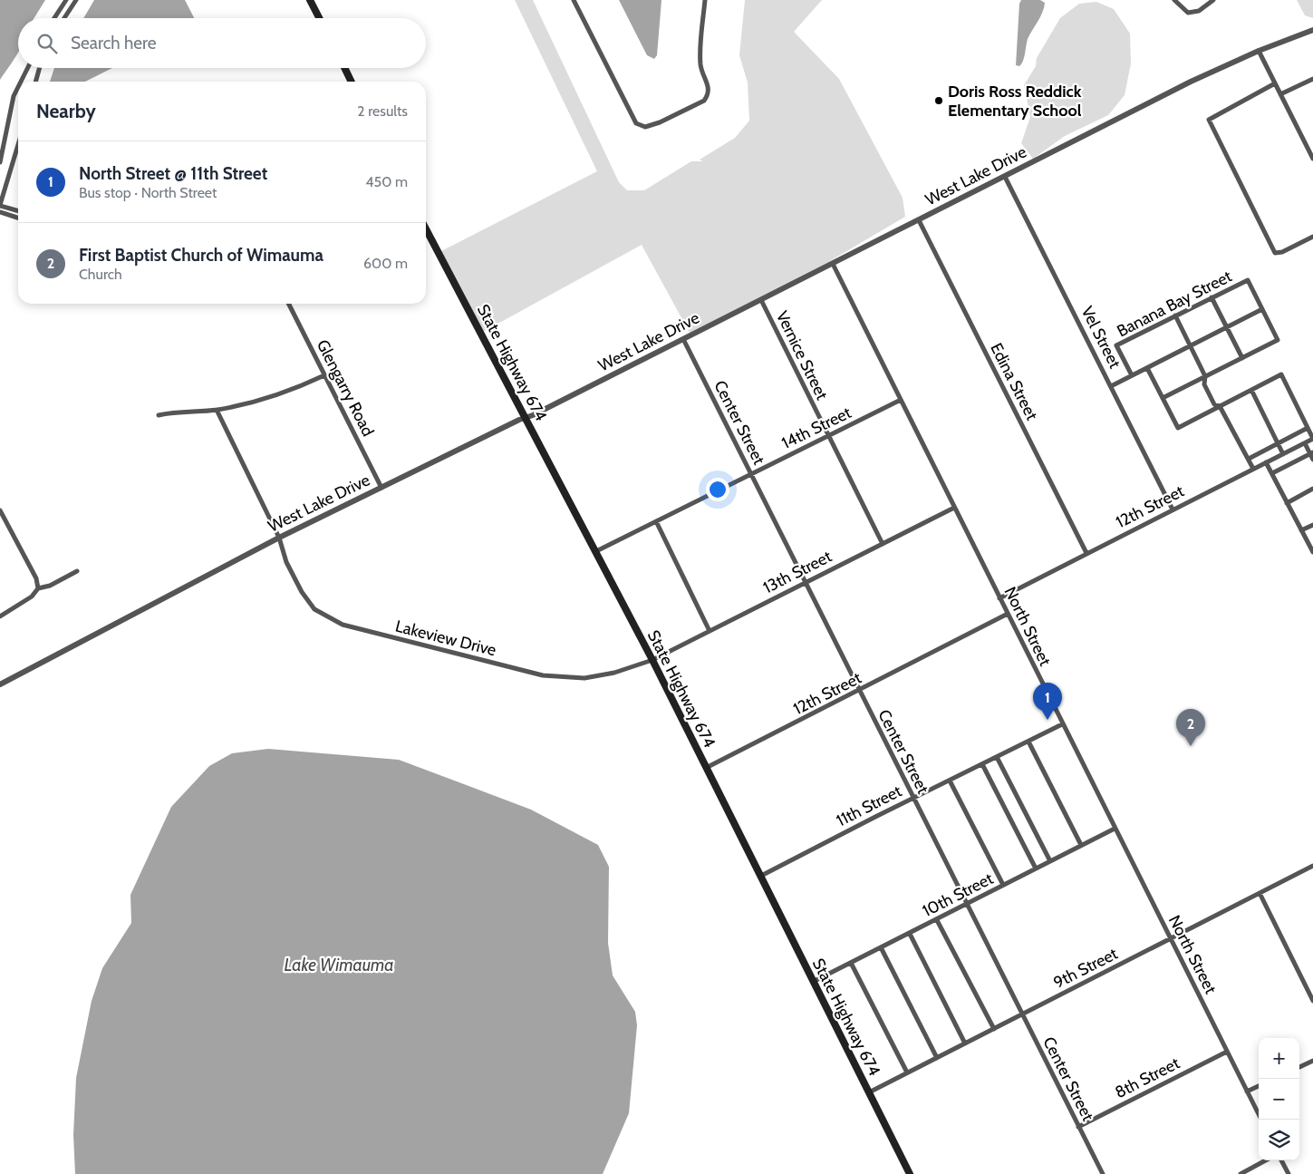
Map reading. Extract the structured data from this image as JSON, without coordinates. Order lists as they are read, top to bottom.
{
  "streets": {
    "main road": ["State Highway 674"],
    "street": [
      "West Lake Drive",
      "Banana Bay Street",
      "Vel Street",
      "Vernice Street",
      "Edina Street",
      "Glengarry Road",
      "Center Street",
      "14th Street",
      "12th Street",
      "13th Street",
      "North Street",
      "Lakeview Drive",
      "11th Street",
      "10th Street",
      "9th Street",
      "8th Street"
    ]
  },
  "crossings": [
    ["West Lake Drive", "Vel Street"],
    ["West Lake Drive", "Vernice Street"],
    ["West Lake Drive", "State Highway 674"],
    ["West Lake Drive", "Edina Street"],
    ["West Lake Drive", "Glengarry Road"],
    ["West Lake Drive", "Center Street"],
    ["West Lake Drive", "North Street"],
    ["West Lake Drive", "Lakeview Drive"],
    ["Vel Street", "12th Street"],
    ["Vernice Street", "14th Street"],
    ["Vernice Street", "13th Street"],
    ["State Highway 674", "14th Street"],
    ["State Highway 674", "12th Street"],
    ["State Highway 674", "13th Street"],
    ["State Highway 674", "Lakeview Drive"],
    ["State Highway 674", "11th Street"],
    ["State Highway 674", "10th Street"],
    ["State Highway 674", "9th Street"],
    ["Edina Street", "12th Street"],
    ["Center Street", "14th Street"],
    ["Center Street", "12th Street"],
    ["Center Street", "13th Street"],
    ["Center Street", "11th Street"],
    ["Center Street", "10th Street"],
    ["Center Street", "9th Street"],
    ["Center Street", "8th Street"],
    ["14th Street", "North Street"],
    ["12th Street", "North Street"],
    ["13th Street", "North Street"],
    ["13th Street", "Lakeview Drive"],
    ["North Street", "11th Street"],
    ["North Street", "10th Street"],
    ["North Street", "9th Street"],
    ["North Street", "8th Street"]
  ],
  "water": ["Lake Wimauma"],
  "places": ["Doris Ross Reddick Elementary School"],
  "page": {
    "search": "Search here",
    "heading": ["Nearby", "2 results"],
    "list": [
      {
        "mark": "1",
        "name": "North Street @ 11th Street",
        "note": "Bus stop · North Street",
        "value": "450 m"
      },
      {
        "mark": "2",
        "name": "First Baptist Church of Wimauma",
        "note": "Church",
        "value": "600 m"
      }
    ],
    "pins": ["1", "2"],
    "map_buttons": ["+", "−"]
  }
}
